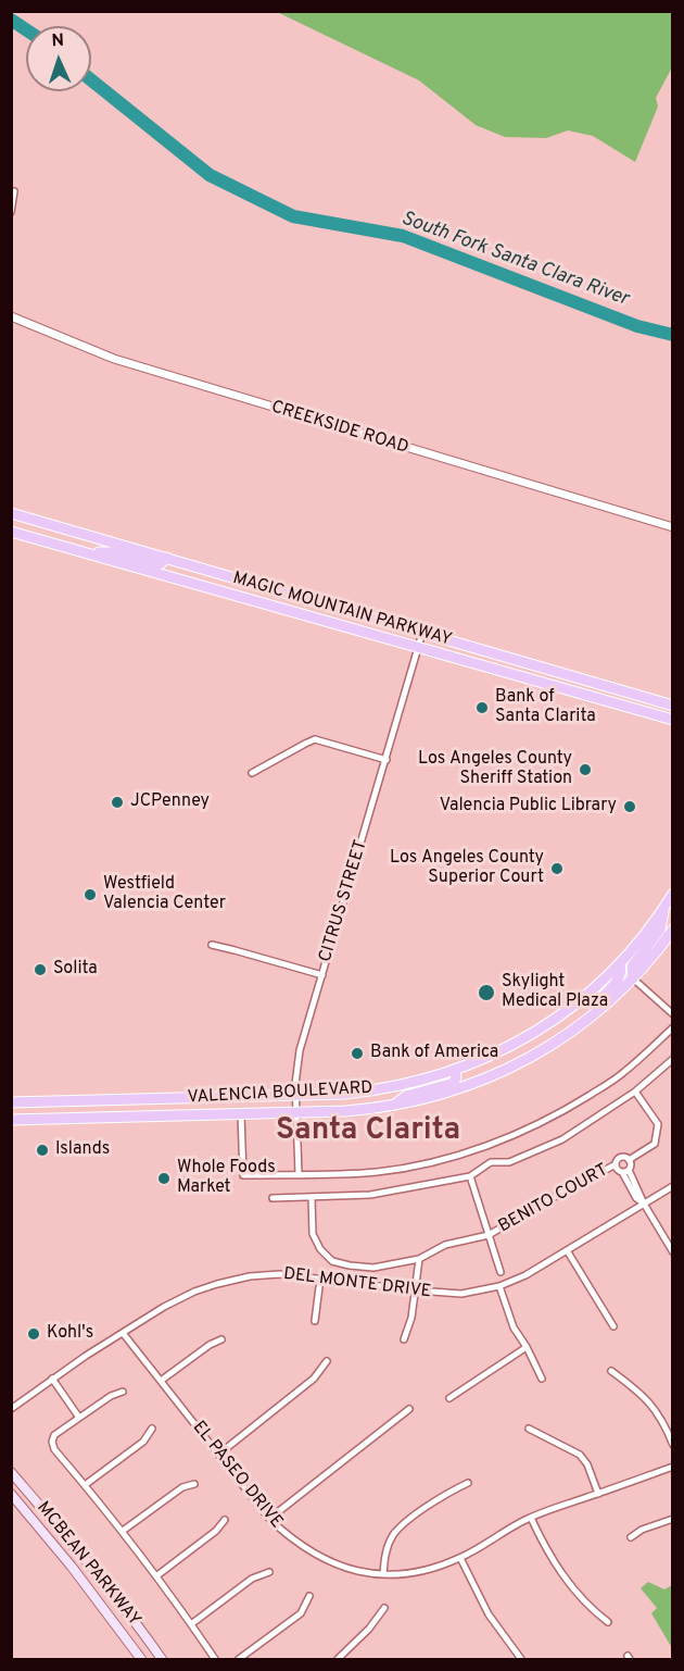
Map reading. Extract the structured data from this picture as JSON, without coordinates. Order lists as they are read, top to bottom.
{
  "streets": {
    "main road": ["MAGIC MOUNTAIN PARKWAY", "VALENCIA BOULEVARD", "MCBEAN PARKWAY"],
    "street": [
      "CREEKSIDE ROAD",
      "CITRUS STREET",
      "BENITO COURT",
      "DEL MONTE DRIVE",
      "EL PASEO DRIVE"
    ]
  },
  "crossings": [
    ["MAGIC MOUNTAIN PARKWAY", "CITRUS STREET"],
    ["CITRUS STREET", "VALENCIA BOULEVARD"],
    ["DEL MONTE DRIVE", "EL PASEO DRIVE"]
  ],
  "districts": ["Santa Clarita"],
  "water": ["South Fork Santa Clara River"],
  "places": [
    "Bank of Santa Clarita",
    "Los Angeles County Sheriff Station",
    "JCPenney",
    "Valencia Public Library",
    "Los Angeles County Superior Court",
    "Westfield Valencia Center",
    "Solita",
    "Skylight Medical Plaza",
    "Bank of America",
    "Islands",
    "Whole Foods Market",
    "Kohl's"
  ],
  "north": "top"
}
